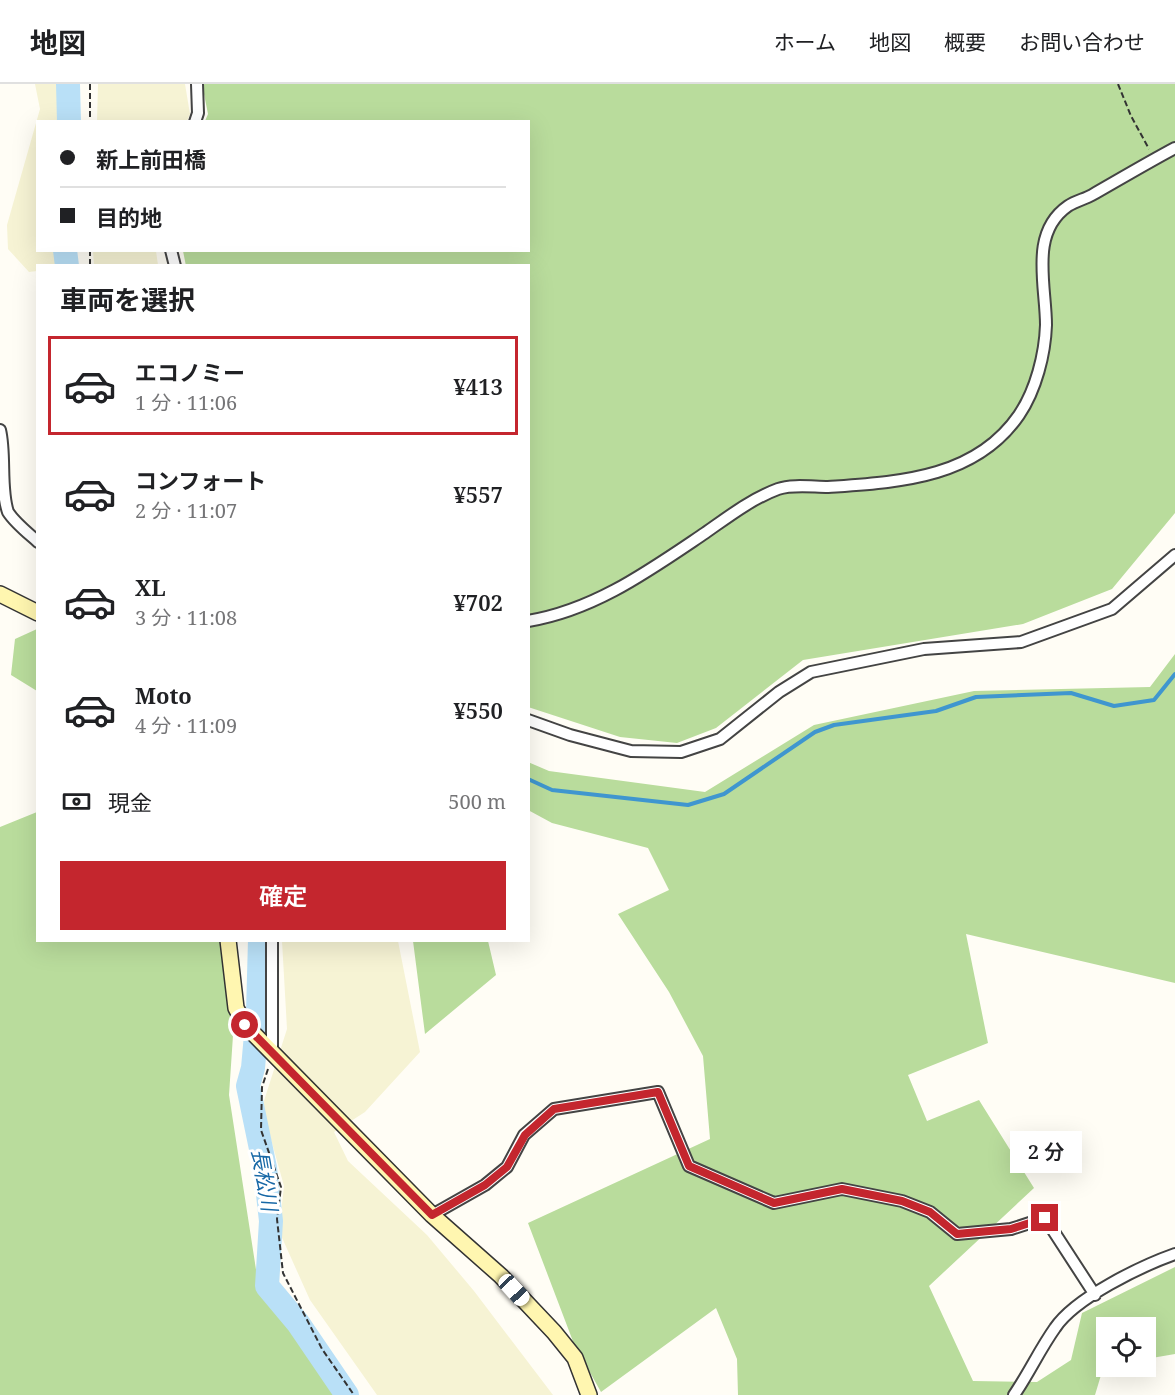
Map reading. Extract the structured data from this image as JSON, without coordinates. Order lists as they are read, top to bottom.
{
  "water": ["長松川"],
  "page": {
    "header": "地図",
    "nav": [
      "ホーム",
      "地図",
      "概要",
      "お問い合わせ"
    ],
    "banner": ["新上前田橋", "目的地"],
    "heading": "車両を選択",
    "list": [
      {
        "name": "エコノミー",
        "note": "1 分 · 11:06",
        "value": "¥413"
      },
      {
        "name": "コンフォート",
        "note": "2 分 · 11:07",
        "value": "¥557"
      },
      {
        "name": "XL",
        "note": "3 分 · 11:08",
        "value": "¥702"
      },
      {
        "name": "Moto",
        "note": "4 分 · 11:09",
        "value": "¥550"
      }
    ],
    "pay": ["現金", "500 m"],
    "buttons": "確定",
    "bubble": "2 分"
  }
}
